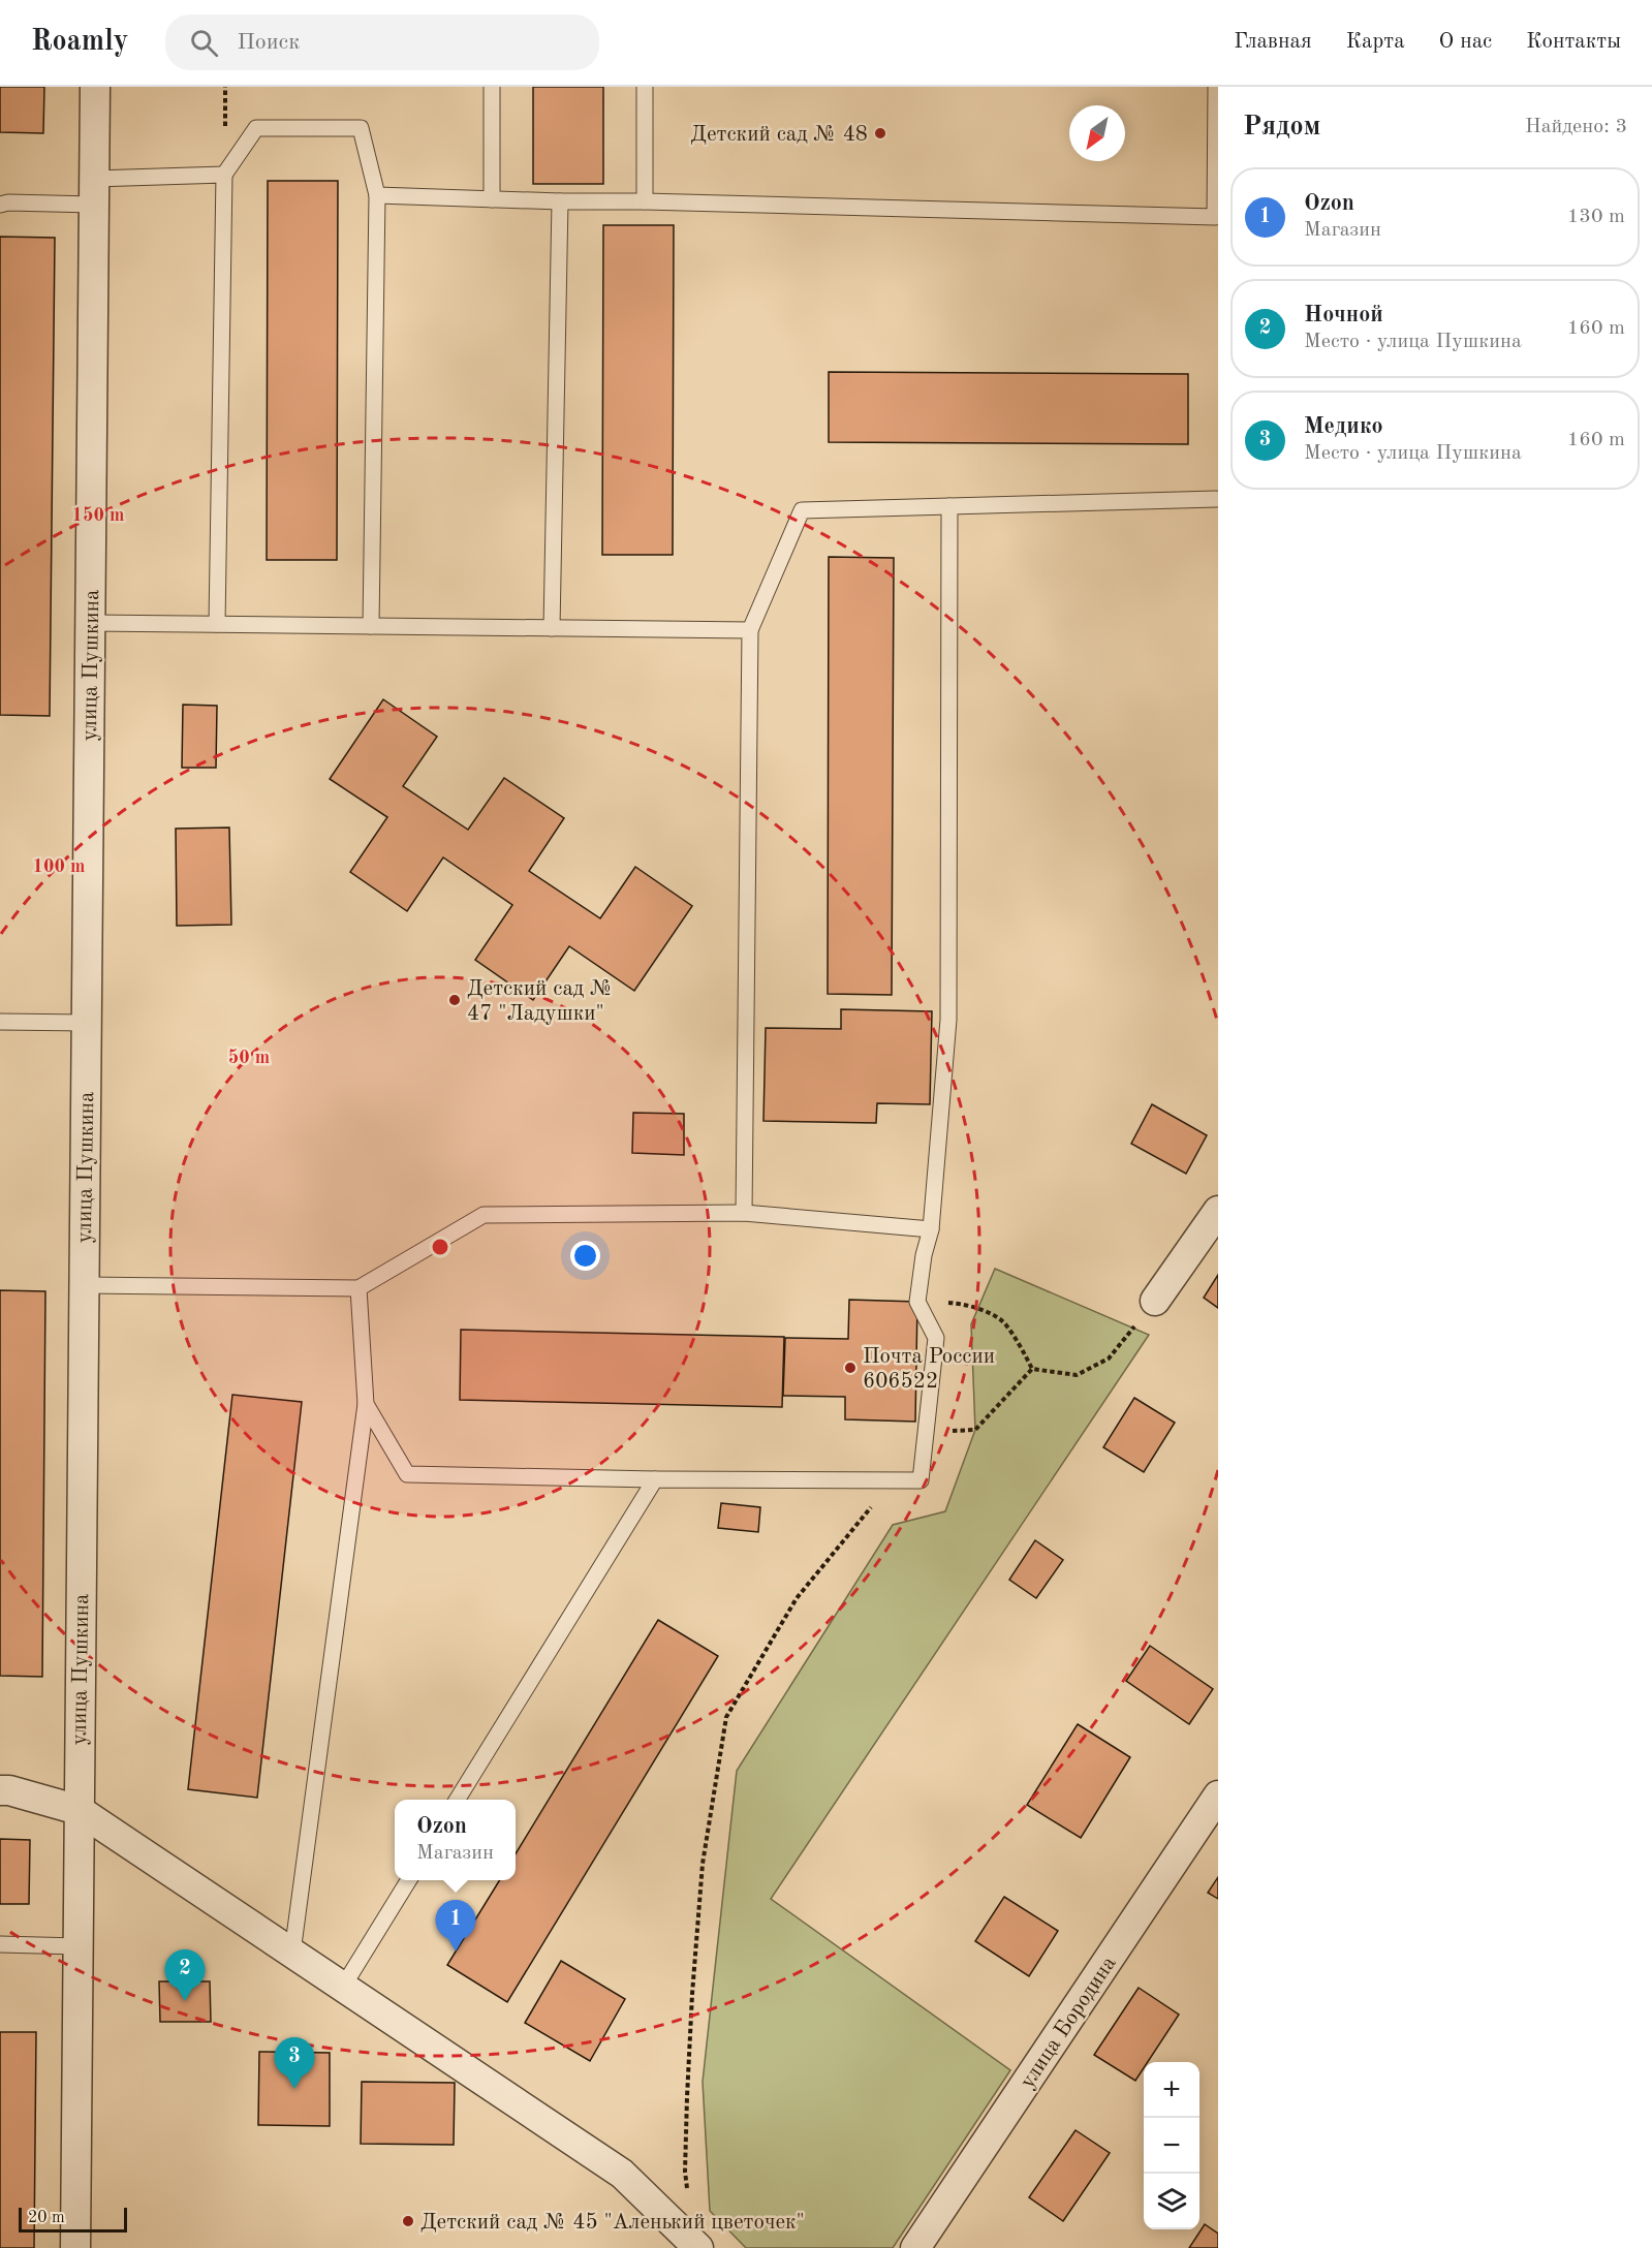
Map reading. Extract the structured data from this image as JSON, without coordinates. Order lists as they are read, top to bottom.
{
  "streets": {
    "street": ["улица Пушкина", "улица Бородина"]
  },
  "places": [
    "Детский сад № 48",
    "Детский сад № 47 \"Ладушки\"",
    "Почта России 606522",
    "Детский сад № 45 \"Аленький цветочек\""
  ],
  "scale_bar": "20 m",
  "north": "bottom left",
  "page": {
    "header": "Roamly",
    "search": "Поиск",
    "nav": [
      "Главная",
      "Карта",
      "О нас",
      "Контакты"
    ],
    "heading": ["Рядом", "Найдено: 3"],
    "list": [
      {
        "mark": "1",
        "name": "Ozon",
        "note": "Магазин",
        "value": "130 m"
      },
      {
        "mark": "2",
        "name": "Ночной",
        "note": "Место · улица Пушкина",
        "value": "160 m"
      },
      {
        "mark": "3",
        "name": "Медико",
        "note": "Место · улица Пушкина",
        "value": "160 m"
      }
    ],
    "popup": ["Ozon", "Магазин"],
    "pins": ["1", "2", "3"],
    "map_buttons": ["+", "−"],
    "scale": "20 m"
  },
  "rings": ["150 m", "100 m", "50 m"]
}
